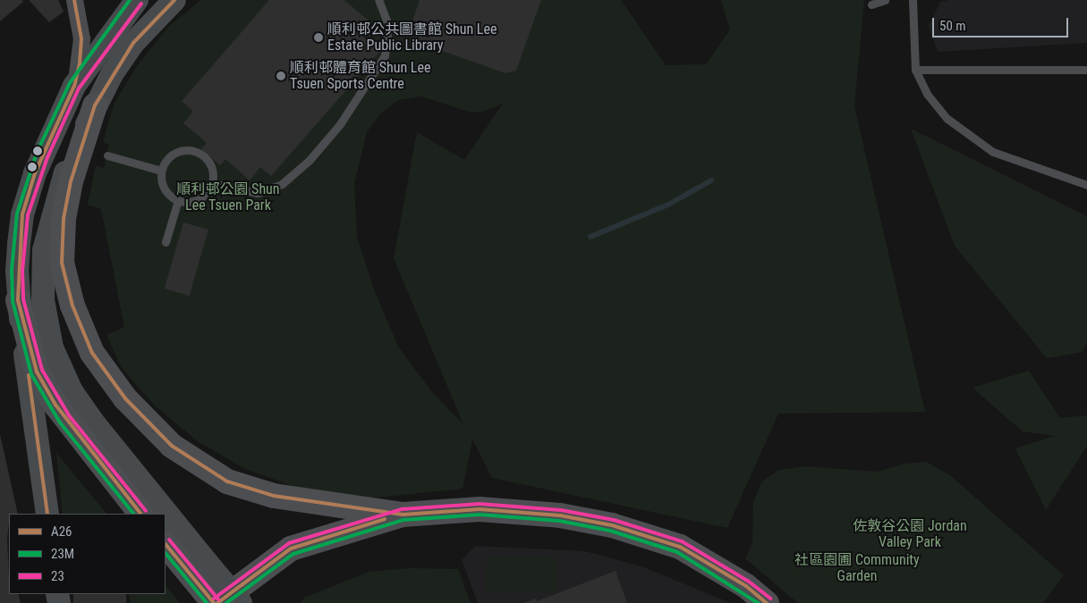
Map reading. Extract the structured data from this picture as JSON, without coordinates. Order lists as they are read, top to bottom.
{
  "parks": ["順利邨公園 Shun Lee Tsuen Park", "佐敦谷公園 Jordan Valley Park", "社區園圃 Community Garden"],
  "places": ["順利邨公共圖書館 Shun Lee Estate Public Library", "順利邨體育館 Shun Lee Tsuen Sports Centre"],
  "lines": ["transit line A26", "transit line 23M", "transit line 23"],
  "legend": ["A26", "23M", "23"],
  "scale_bar": "50 m"
}
